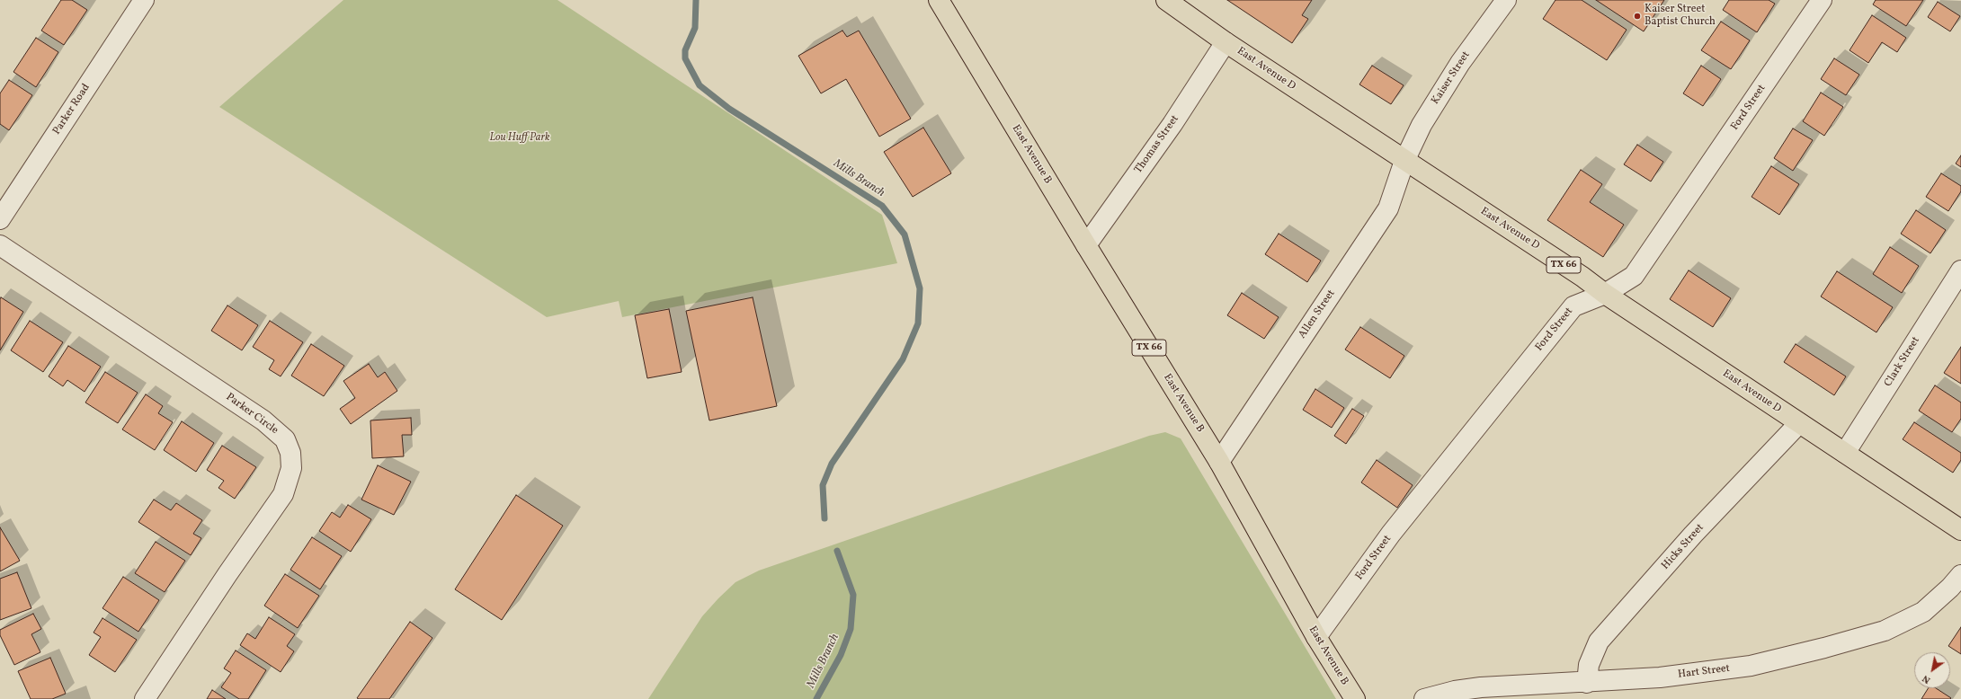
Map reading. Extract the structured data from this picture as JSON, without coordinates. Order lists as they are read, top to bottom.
{
  "streets": {
    "main road": ["East Avenue D", "East Avenue B", "TX 66"],
    "street": [
      "Kaiser Street",
      "Ford Street",
      "Parker Road",
      "Thomas Street",
      "Allen Street",
      "Clark Street",
      "Parker Circle",
      "Hicks Street",
      "Hart Street"
    ]
  },
  "crossings": [
    ["East Avenue D", "Kaiser Street"],
    ["East Avenue D", "Ford Street"],
    ["East Avenue D", "Thomas Street"],
    ["East Avenue D", "Allen Street"],
    ["East Avenue D", "Clark Street"],
    ["East Avenue D", "Hicks Street"],
    ["Kaiser Street", "Allen Street"],
    ["Ford Street", "East Avenue B"],
    ["Thomas Street", "East Avenue B"],
    ["East Avenue B", "Allen Street"],
    ["Hicks Street", "Hart Street"]
  ],
  "water": ["Mills Branch"],
  "parks": ["Lou Huff Park"],
  "places": ["Kaiser Street Baptist Church"],
  "north": "bottom left"
}
